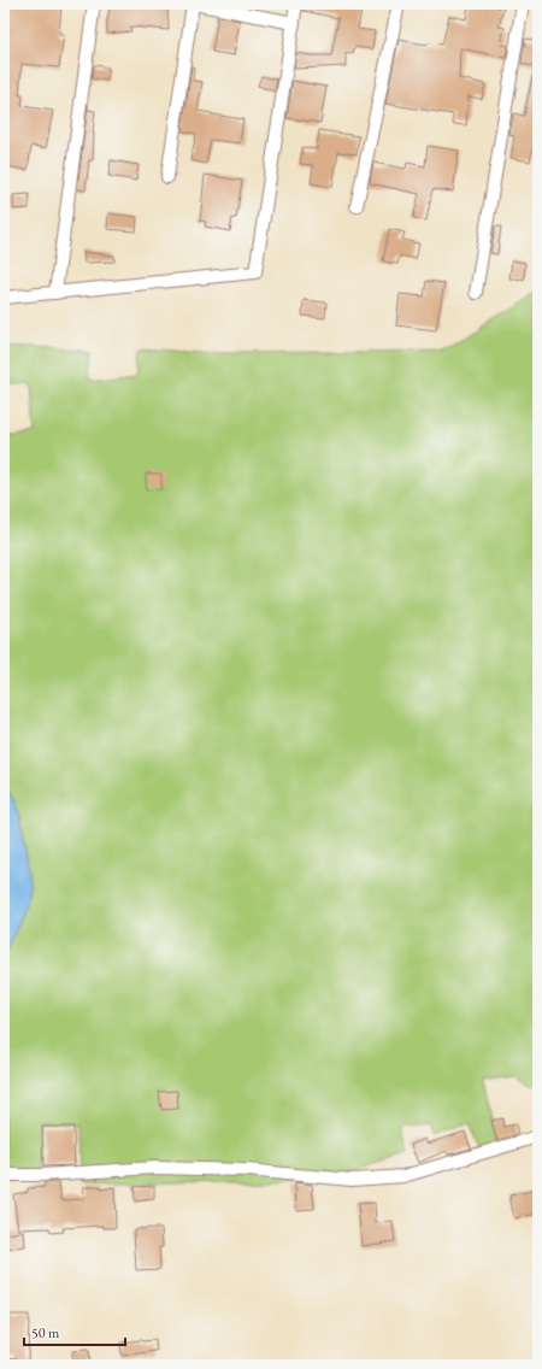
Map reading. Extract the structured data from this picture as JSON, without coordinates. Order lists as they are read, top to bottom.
{
  "scale_bar": "50 m"
}
